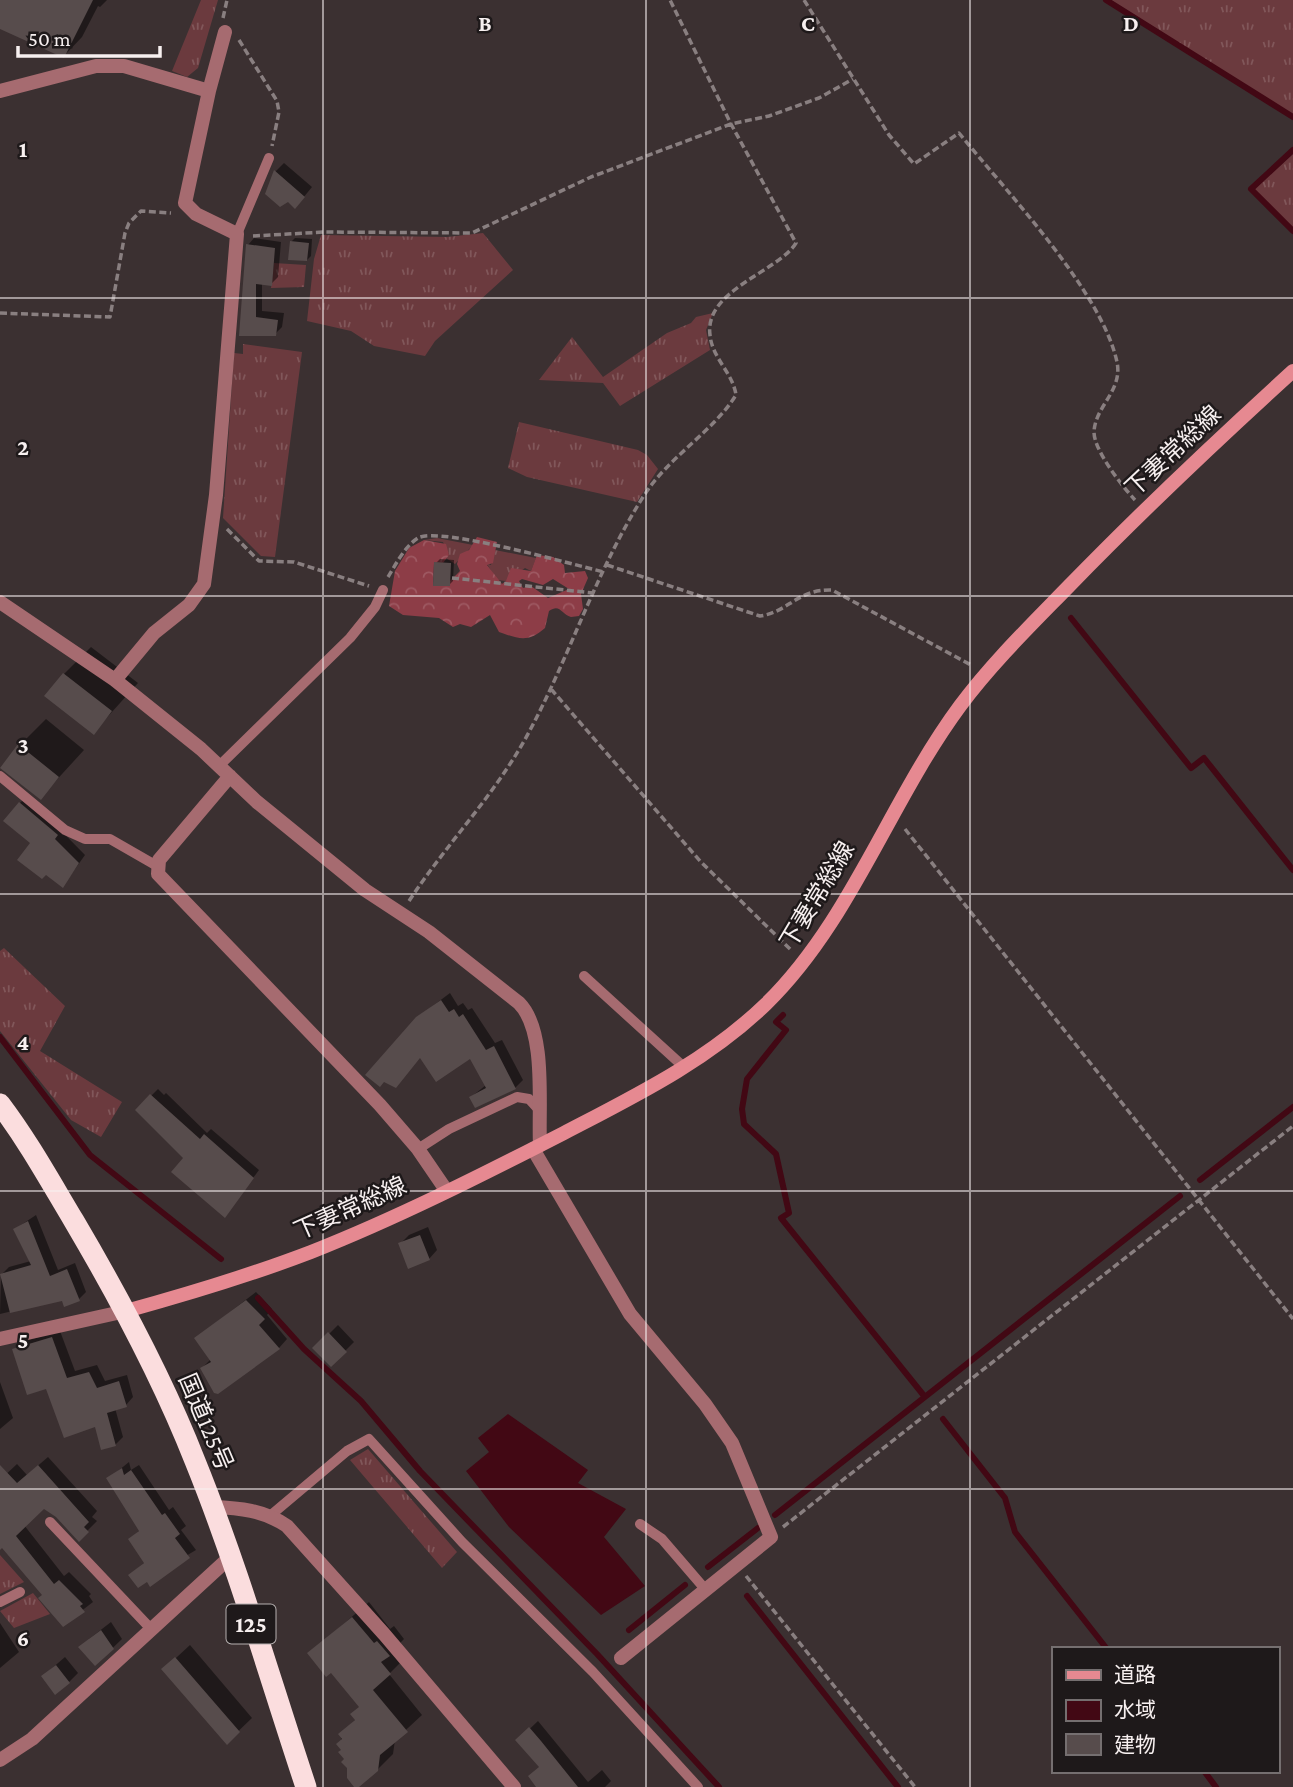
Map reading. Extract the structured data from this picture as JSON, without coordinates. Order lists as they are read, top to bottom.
{
  "streets": {
    "highway": ["国道125号", "125"],
    "main road": ["下妻常総線"]
  },
  "crossings": [
    ["下妻常総線", "国道125号"]
  ],
  "legend": ["道路", "水域", "建物"],
  "scale_bar": "50 m",
  "grid": {
    "columns": ["B", "C", "D"],
    "rows": [
      "1",
      "2",
      "3",
      "4",
      "5",
      "6"
    ]
  }
}
